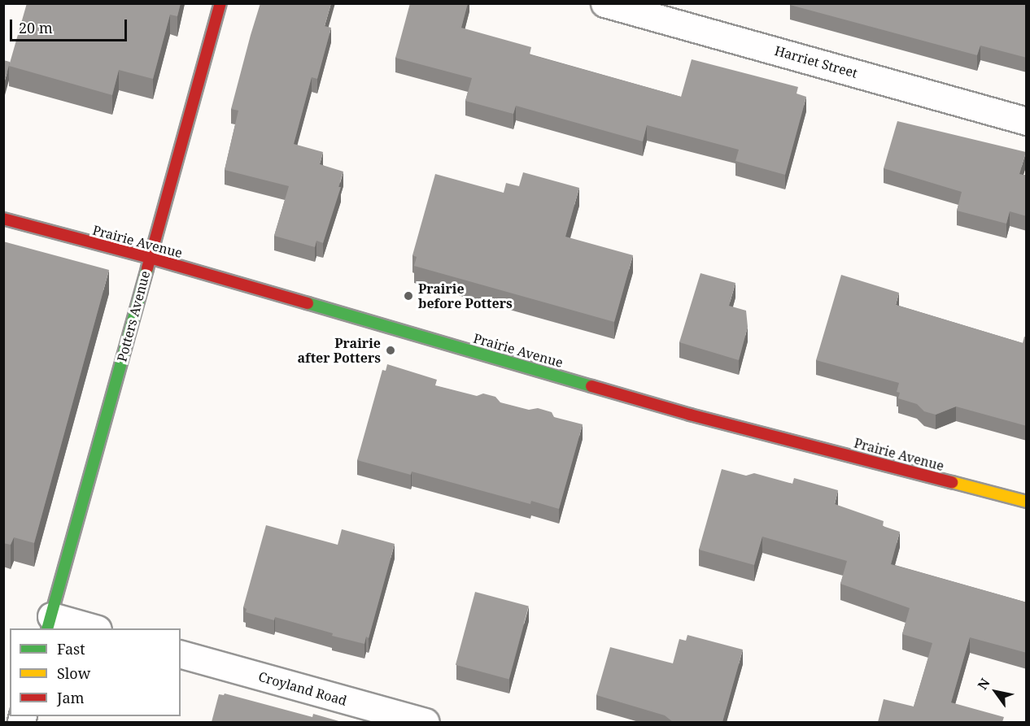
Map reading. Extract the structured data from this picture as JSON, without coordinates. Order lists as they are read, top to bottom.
{
  "streets": {
    "street": [
      "Harriet Street",
      "Prairie Avenue",
      "Potters Avenue",
      "Croyland Road"
    ]
  },
  "crossings": [
    ["Prairie Avenue", "Potters Avenue"]
  ],
  "places": ["Prairie before Potters", "Prairie after Potters"],
  "legend": ["Fast", "Slow", "Jam"],
  "scale_bar": "20 m",
  "north": "top left"
}
